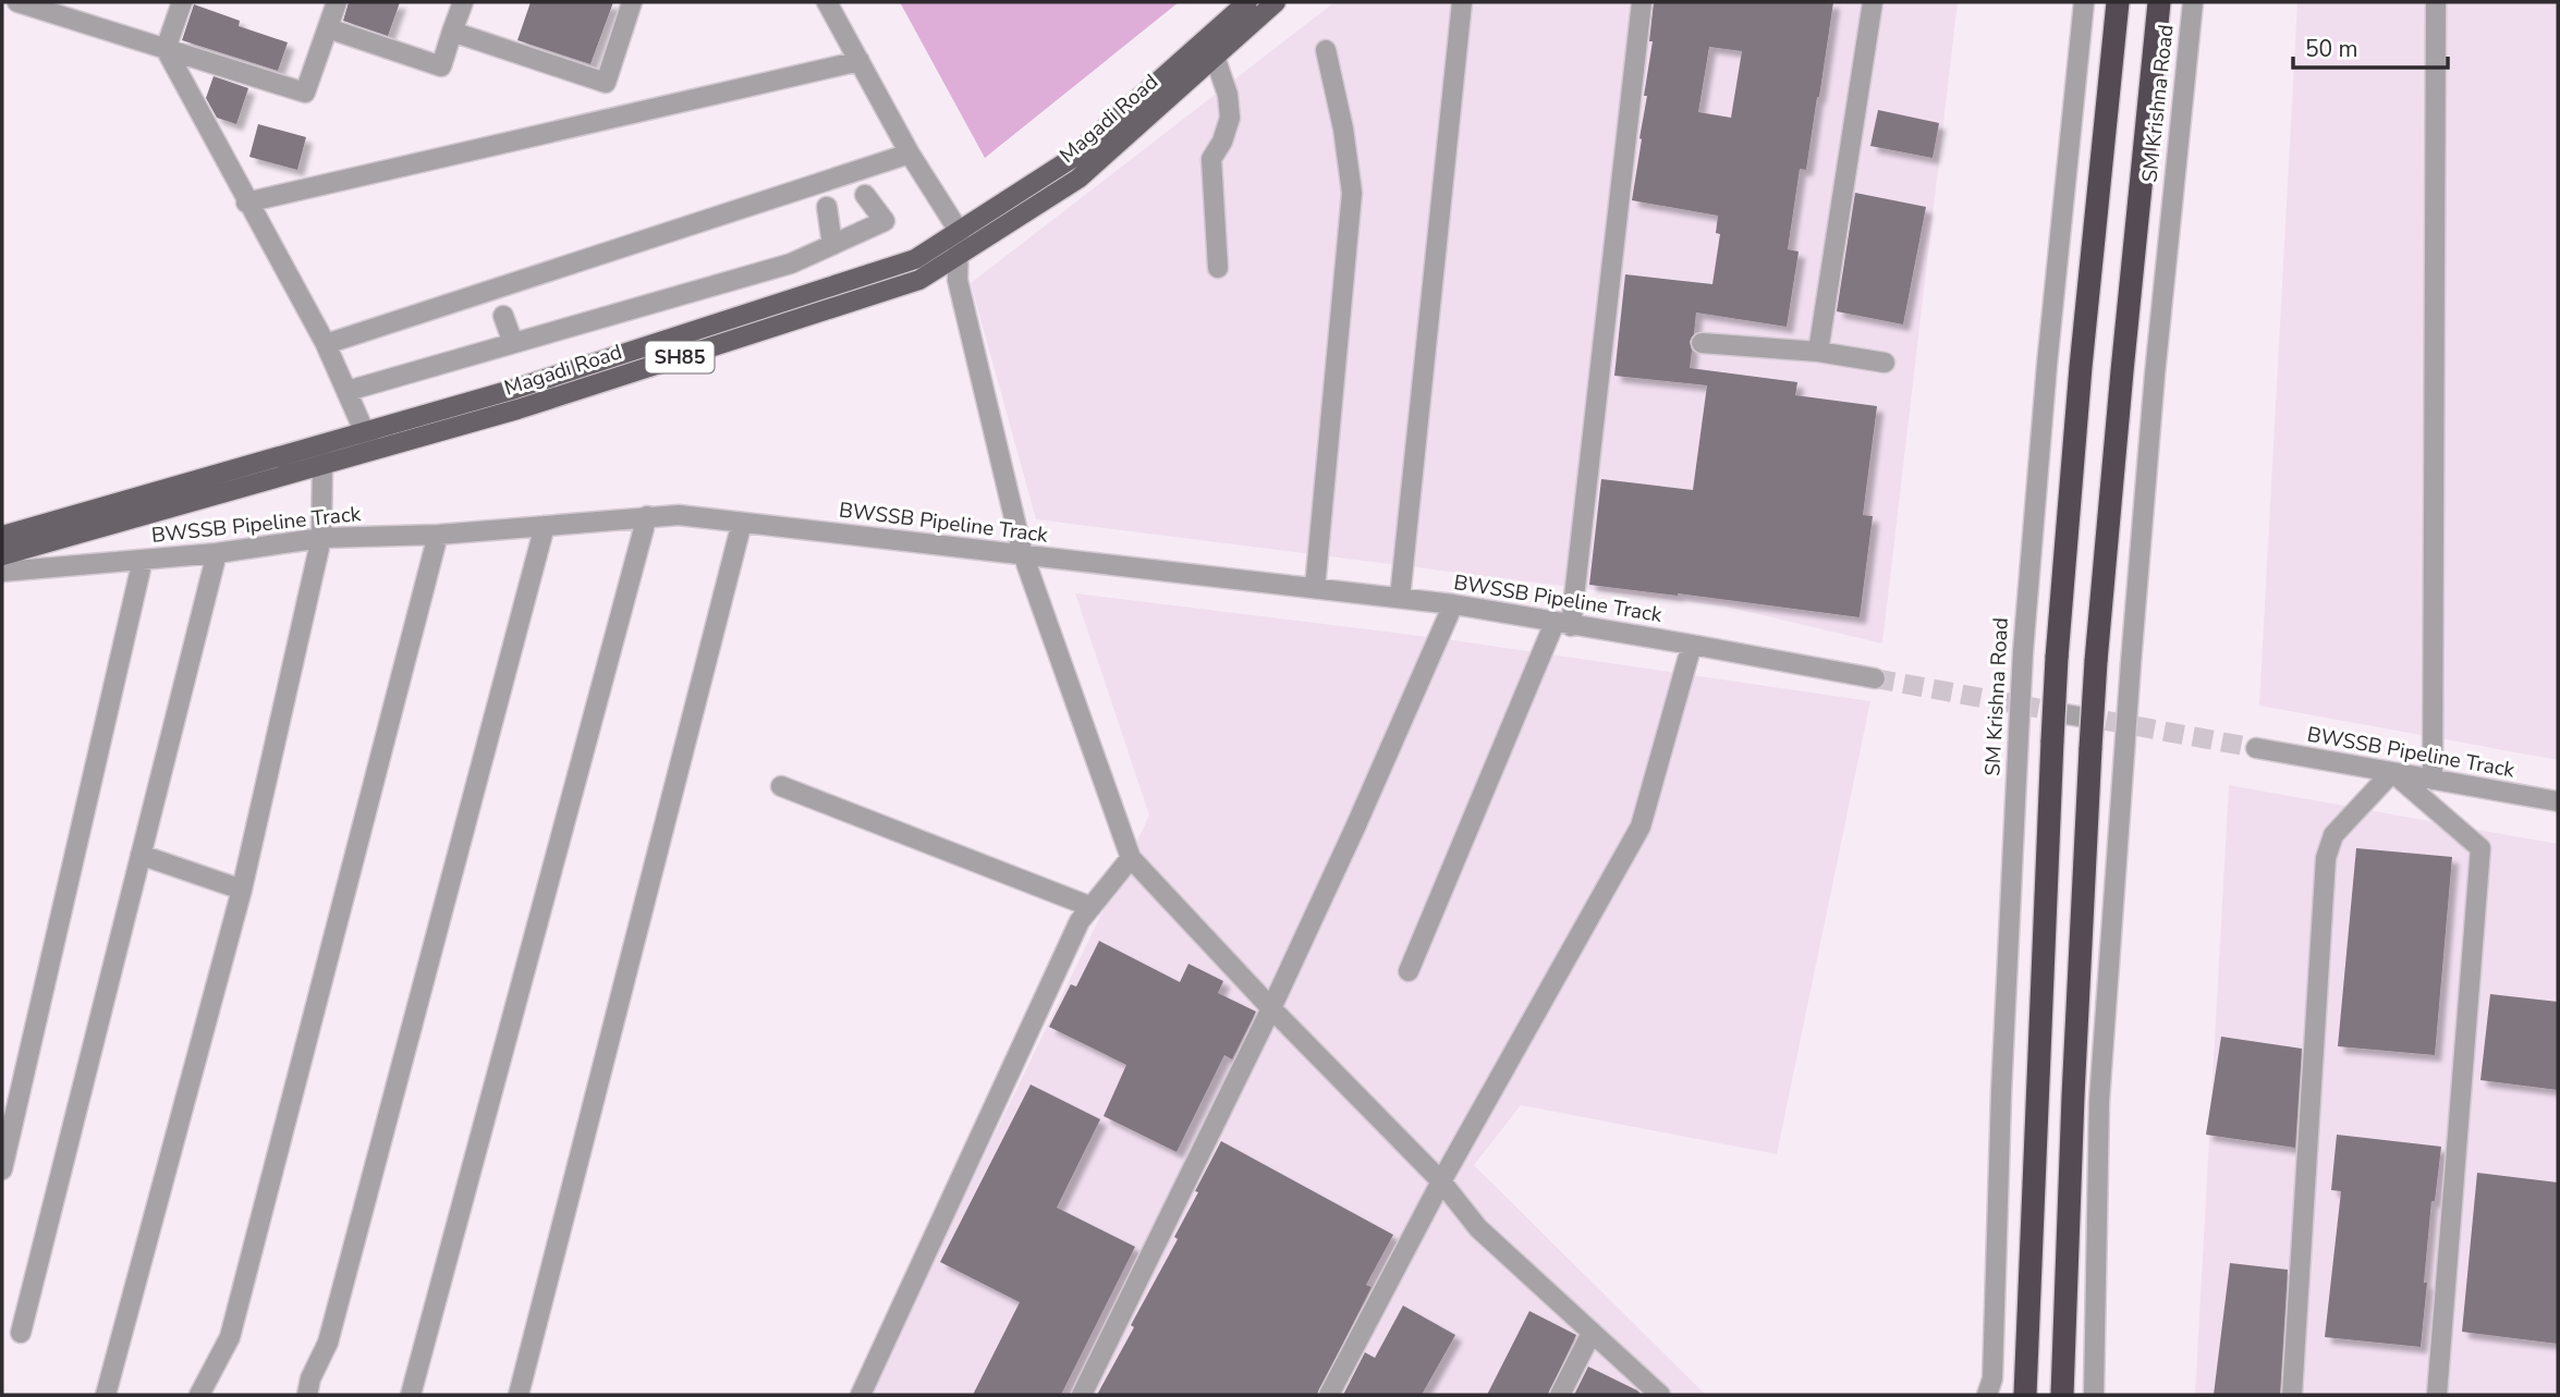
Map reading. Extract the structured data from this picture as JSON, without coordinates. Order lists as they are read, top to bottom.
{
  "streets": {
    "highway": ["SM Krishna Road"],
    "main road": ["Magadi Road", "SH85"],
    "street": ["BWSSB Pipeline Track"]
  },
  "scale_bar": "50 m"
}
